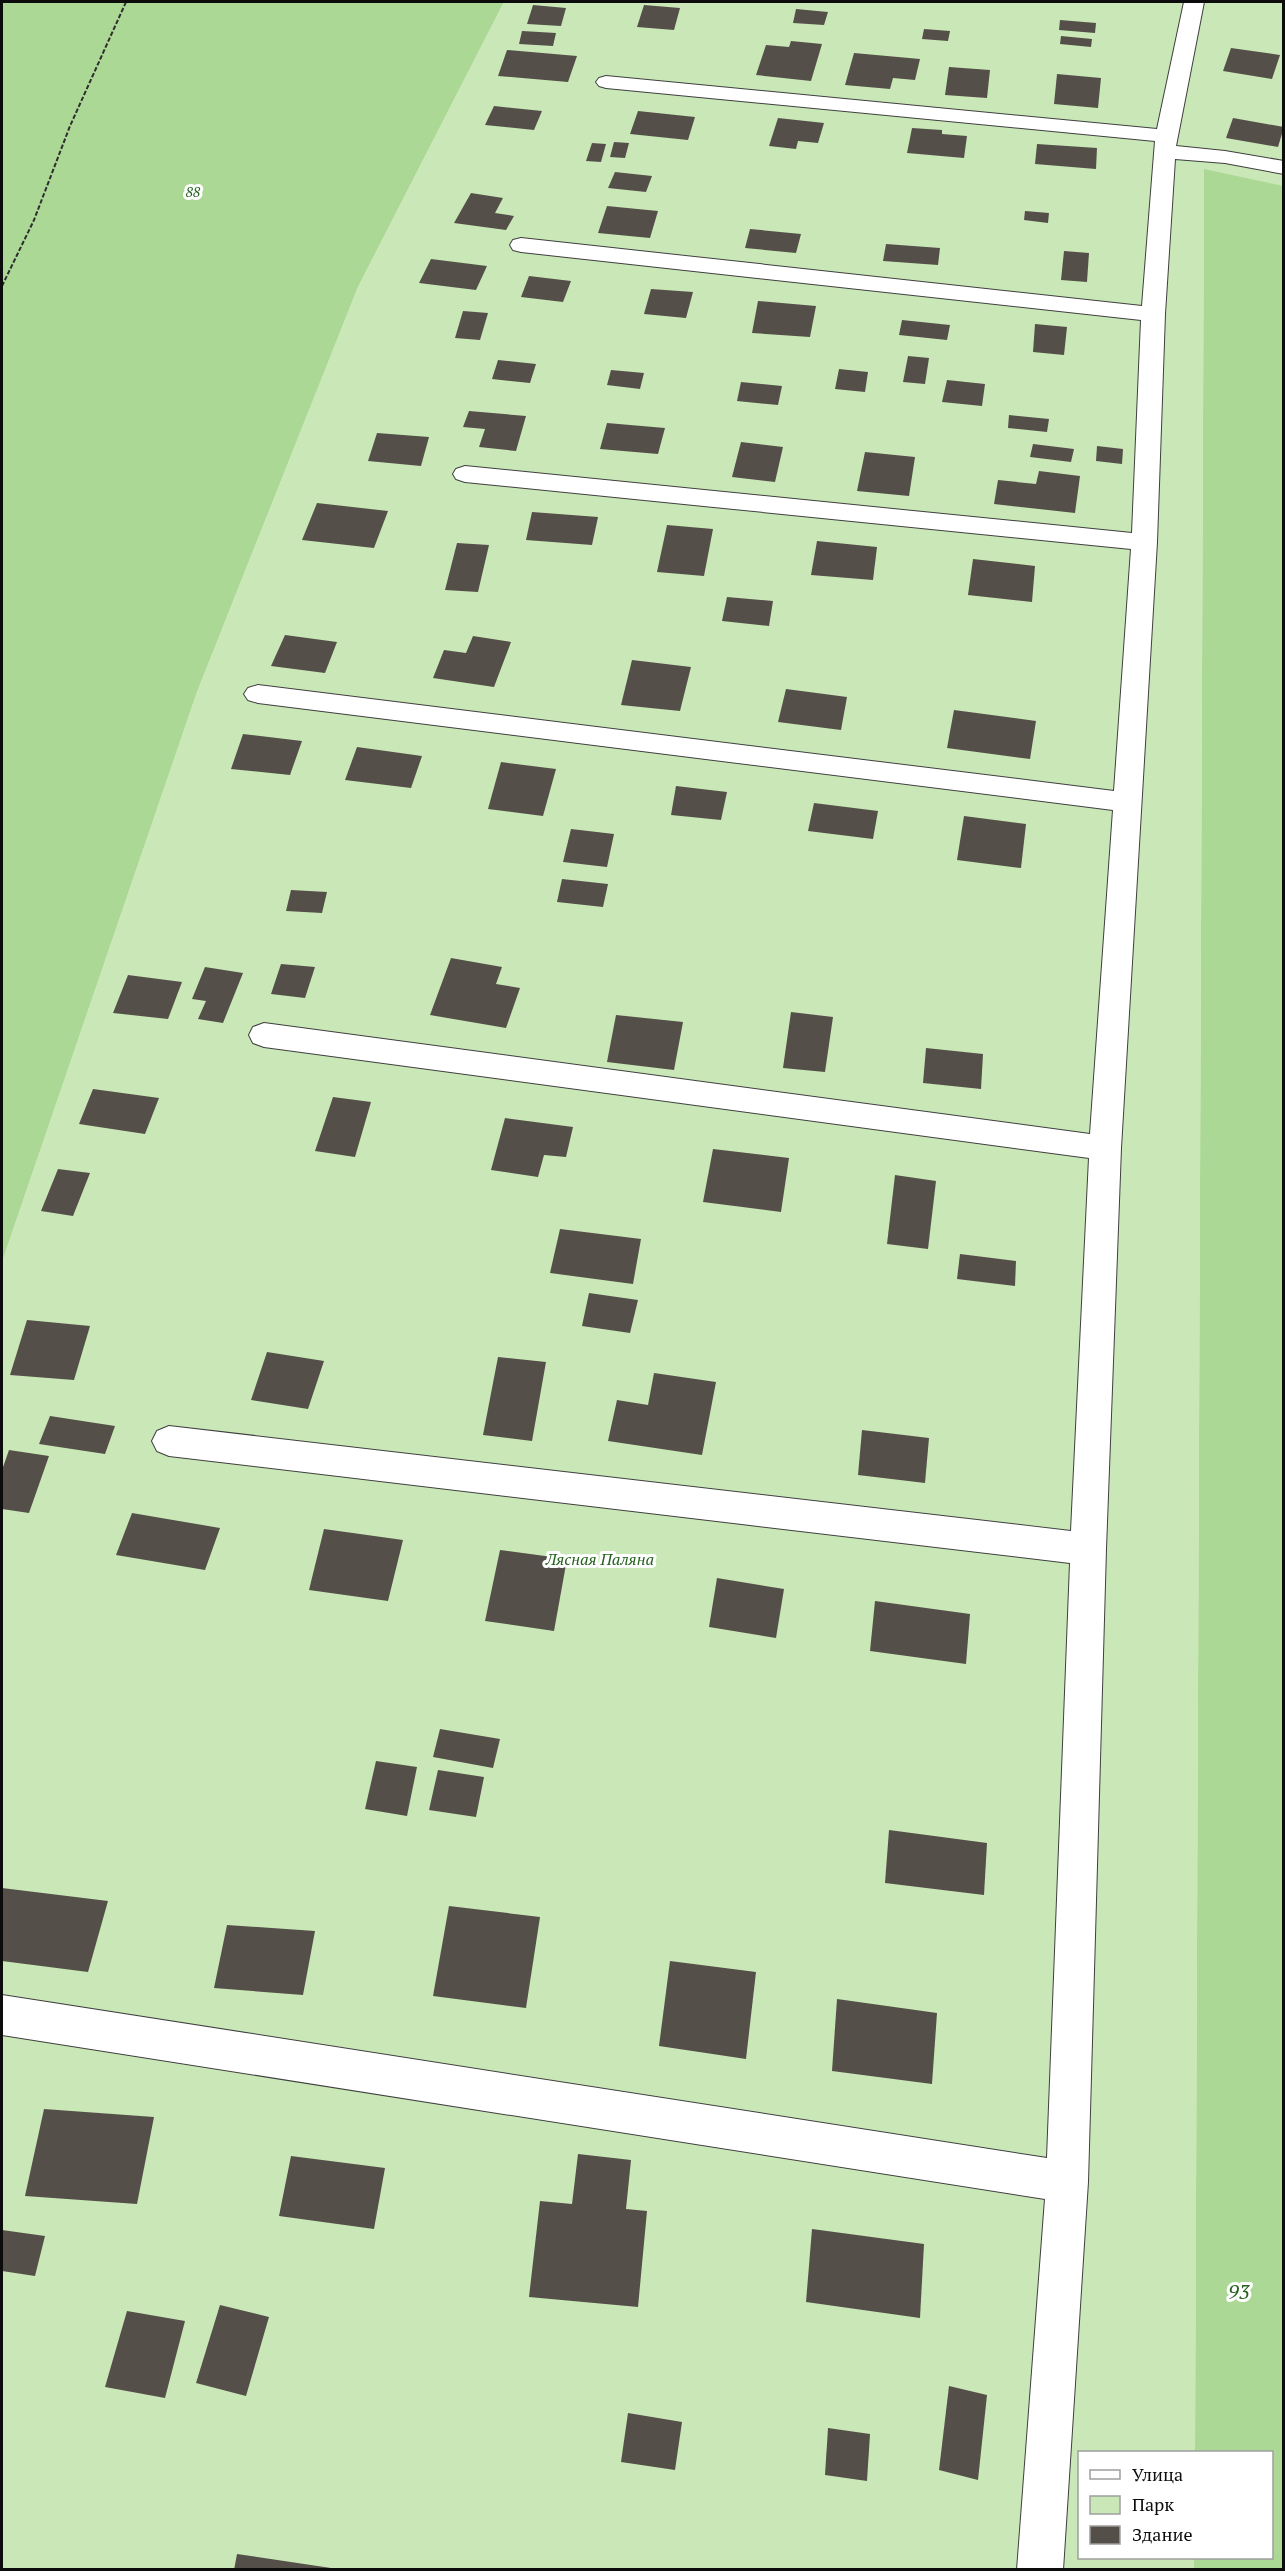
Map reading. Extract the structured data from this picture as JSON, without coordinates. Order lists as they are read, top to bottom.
{
  "parks": ["88", "Лясная Паляна", "93"],
  "legend": ["Улица", "Парк", "Здание"]
}
